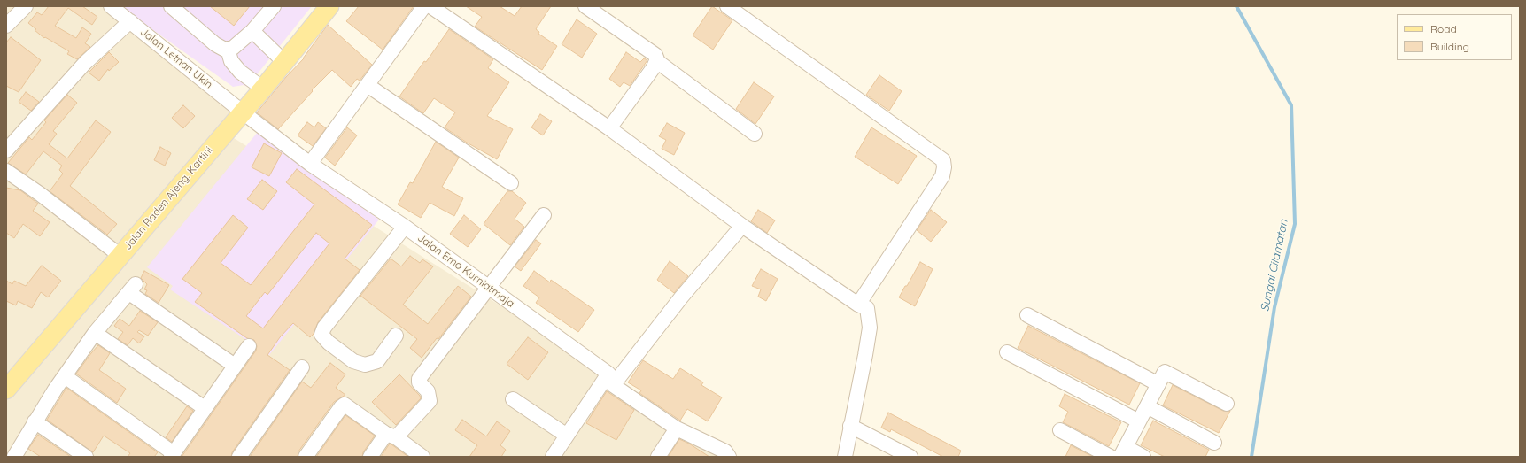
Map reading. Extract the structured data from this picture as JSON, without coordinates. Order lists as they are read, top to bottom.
{
  "streets": {
    "main road": ["Jalan Raden Ajeng. Kartini"],
    "street": ["Jalan Letnan Ukin", "Jalan Emo Kurniatmaja"]
  },
  "crossings": [
    ["Jalan Letnan Ukin", "Jalan Raden Ajeng. Kartini"],
    ["Jalan Letnan Ukin", "Jalan Emo Kurniatmaja"],
    ["Jalan Raden Ajeng. Kartini", "Jalan Emo Kurniatmaja"]
  ],
  "water": ["Sungai Cilamatan"],
  "legend": ["Road", "Building"]
}
